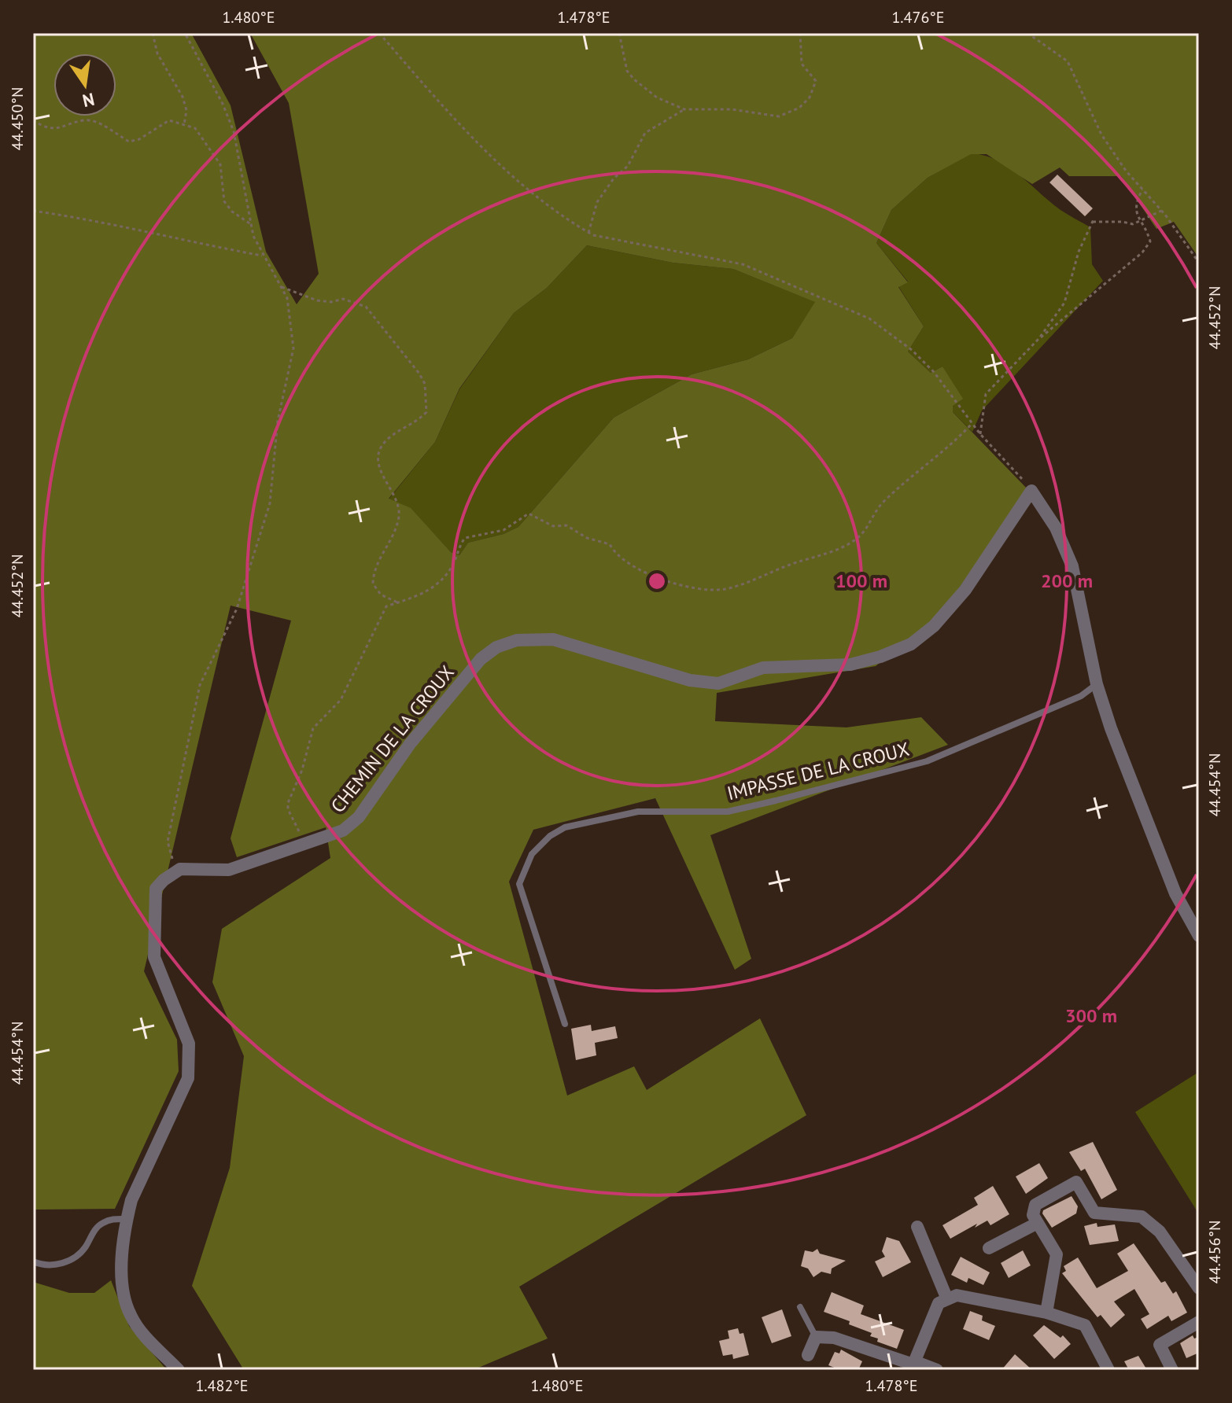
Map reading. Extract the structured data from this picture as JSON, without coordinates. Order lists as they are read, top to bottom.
{
  "streets": {
    "street": ["CHEMIN DE LA CROUX"],
    "lane": ["IMPASSE DE LA CROUX"]
  },
  "north": "bottom",
  "coordinates": [
    "1.480°E",
    "1.478°E",
    "1.476°E",
    "44.450°N",
    "44.452°N",
    "44.454°N",
    "44.456°N",
    "1.482°E"
  ],
  "rings": ["100 m", "200 m", "300 m"]
}
